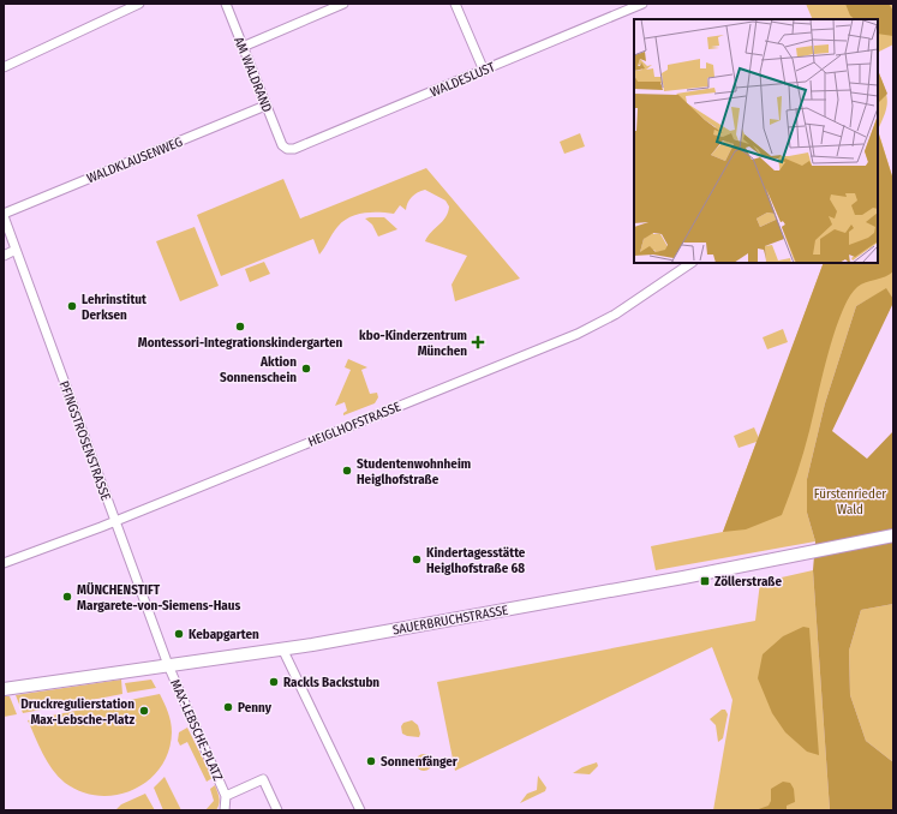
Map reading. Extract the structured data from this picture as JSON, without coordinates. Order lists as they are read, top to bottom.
{
  "streets": {
    "street": [
      "AM WALDRAND",
      "WALDESLUST",
      "WALDKLAUSENWEG",
      "HEIGLHOFSTRASSE",
      "PFINGSTROSENSTRASSE",
      "SAUERBRUCHSTRASSE",
      "MAX-LEBSCHE-PLATZ"
    ]
  },
  "crossings": [
    ["AM WALDRAND", "WALDESLUST"],
    ["AM WALDRAND", "WALDKLAUSENWEG"],
    ["WALDKLAUSENWEG", "PFINGSTROSENSTRASSE"],
    ["HEIGLHOFSTRASSE", "PFINGSTROSENSTRASSE"],
    ["PFINGSTROSENSTRASSE", "SAUERBRUCHSTRASSE"],
    ["PFINGSTROSENSTRASSE", "MAX-LEBSCHE-PLATZ"],
    ["SAUERBRUCHSTRASSE", "MAX-LEBSCHE-PLATZ"]
  ],
  "parks": ["Fürstenrieder Wald"],
  "places": {
    "other": [
      "Lehrinstitut Derksen",
      "Montessori-Integrationskindergarten",
      "Aktion Sonnenschein",
      "Studentenwohnheim Heiglhofstraße",
      "Kindertagesstätte Heiglhofstraße 68",
      "MÜNCHENSTIFT Margarete-von-Siemens-Haus",
      "Kebapgarten",
      "Rackls Backstubn",
      "Penny",
      "Druckregulierstation Max-Lebsche-Platz",
      "Sonnenfänger"
    ],
    "health": ["kbo-Kinderzentrum München"],
    "transit": ["Zöllerstraße"]
  }
}
